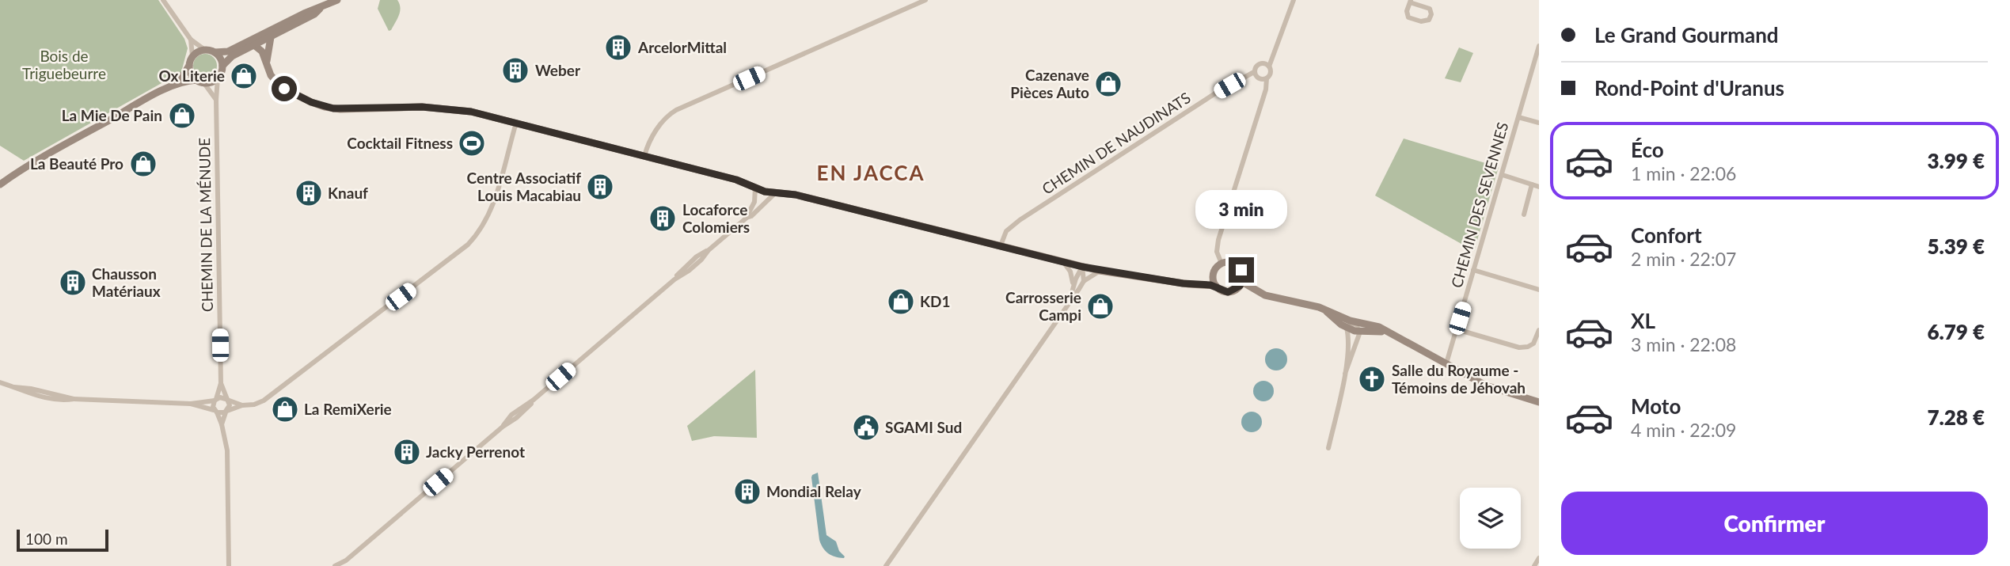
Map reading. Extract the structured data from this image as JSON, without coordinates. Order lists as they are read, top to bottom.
{
  "streets": {
    "street": ["CHEMIN DE NAUDINATS", "CHEMIN DES SEVENNES", "CHEMIN DE LA MÉNUDE"]
  },
  "districts": ["EN JACCA"],
  "parks": ["Bois de Triguebeurre"],
  "places": {
    "building": [
      "ArcelorMittal",
      "Weber",
      "Centre Associatif Louis Macabiau",
      "Knauf",
      "Locaforce Colomiers",
      "Chausson Matériaux",
      "Jacky Perrenot",
      "Mondial Relay"
    ],
    "shop": [
      "Ox Literie",
      "Cazenave Pièces Auto",
      "La Mie De Pain",
      "La Beauté Pro",
      "KD1",
      "Carrosserie Campi",
      "La RemiXerie"
    ],
    "sports": ["Cocktail Fitness"],
    "church": ["Salle du Royaume - Témoins de Jéhovah"],
    "public building": ["SGAMI Sud"]
  },
  "scale_bar": "100 m",
  "page": {
    "banner": ["Le Grand Gourmand", "Rond-Point d'Uranus"],
    "list": [
      {
        "name": "Éco",
        "note": "1 min · 22:06",
        "value": "3.99 €"
      },
      {
        "name": "Confort",
        "note": "2 min · 22:07",
        "value": "5.39 €"
      },
      {
        "name": "XL",
        "note": "3 min · 22:08",
        "value": "6.79 €"
      },
      {
        "name": "Moto",
        "note": "4 min · 22:09",
        "value": "7.28 €"
      }
    ],
    "bubble": "3 min",
    "buttons": "Confirmer",
    "scale": "100 m"
  }
}
